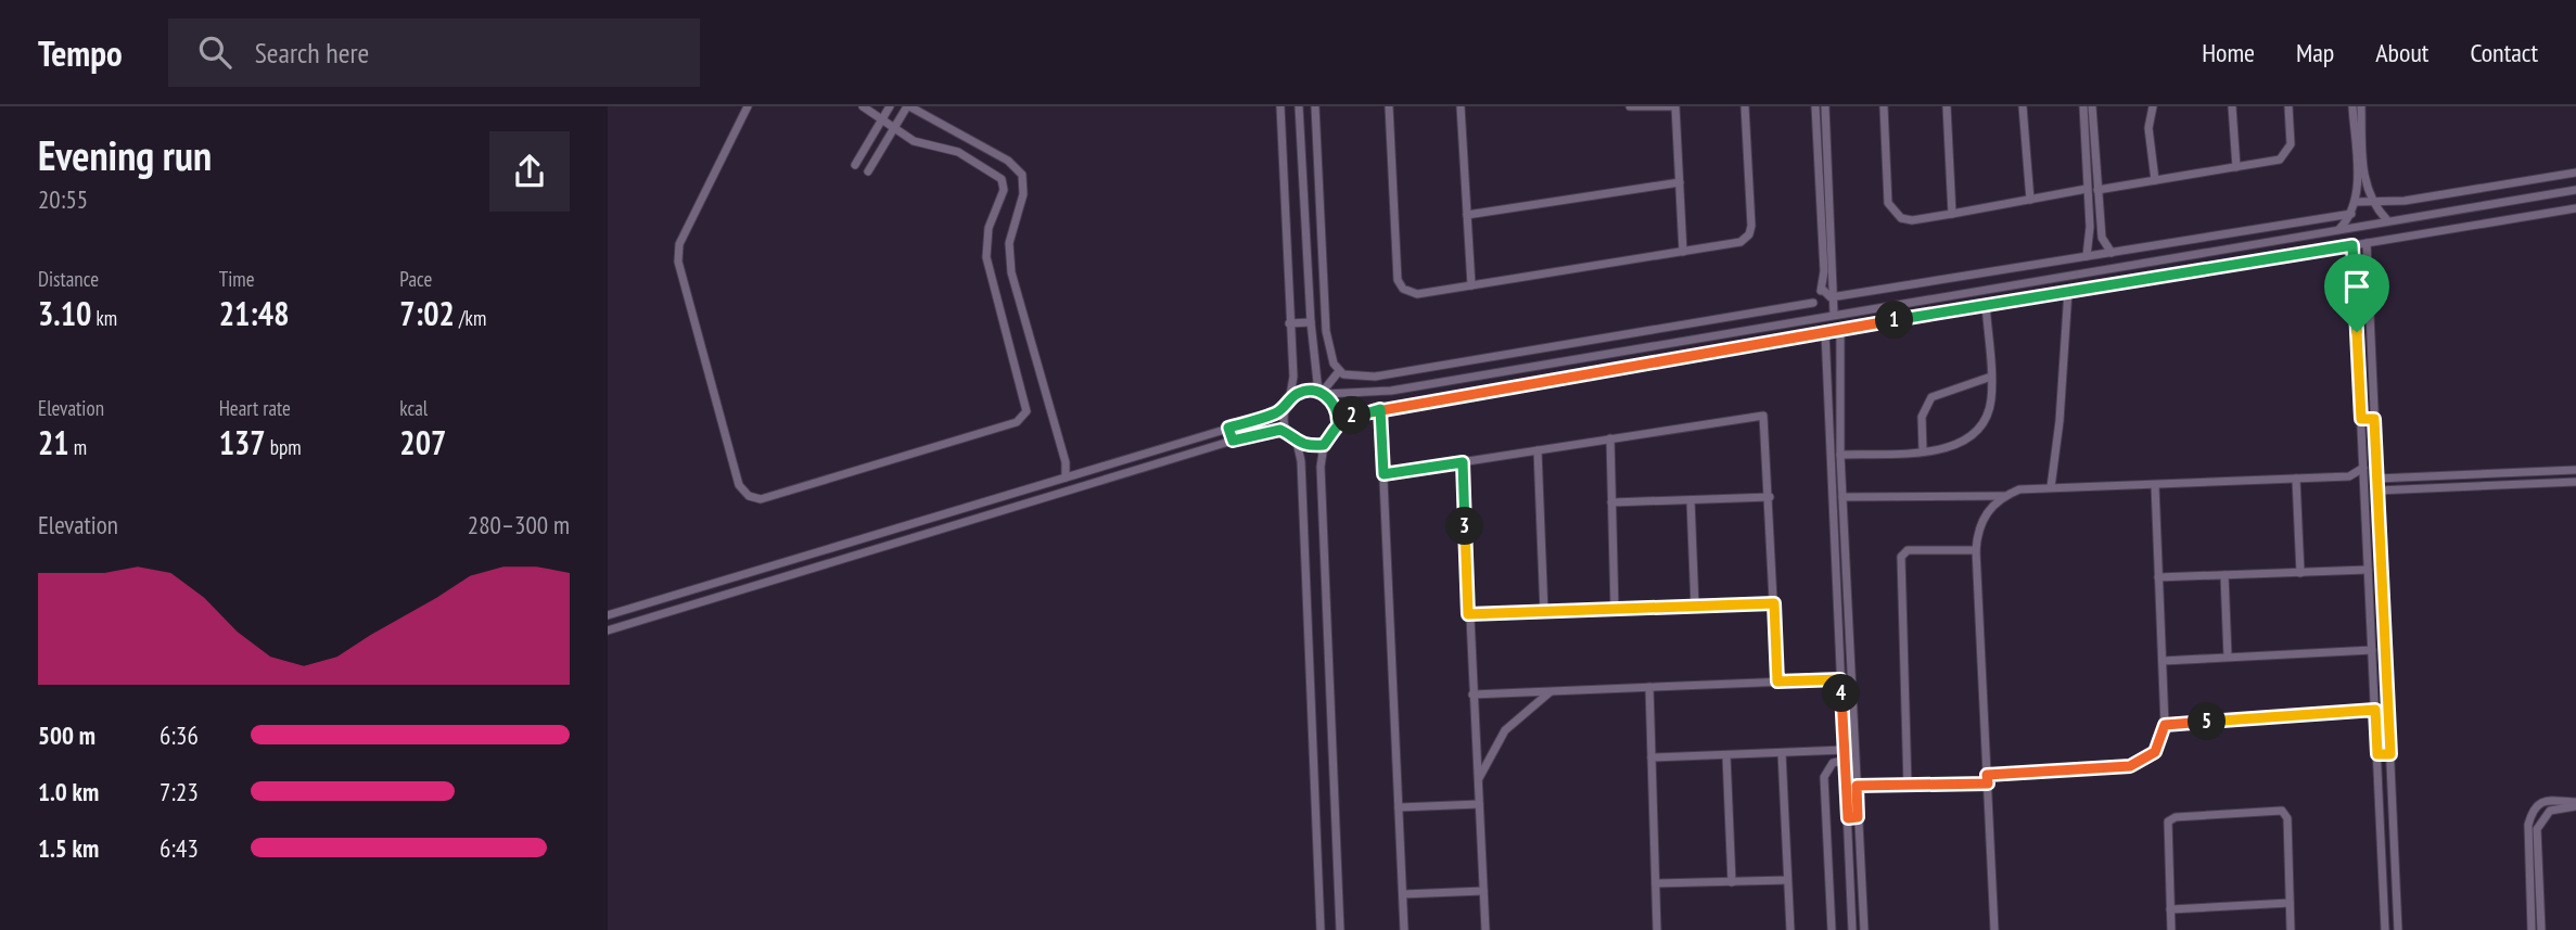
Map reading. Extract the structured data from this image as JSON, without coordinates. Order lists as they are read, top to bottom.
{
  "page": {
    "header": "Tempo",
    "search": "Search here",
    "nav": [
      "Home",
      "Map",
      "About",
      "Contact"
    ],
    "heading": ["Evening run", "20:55"],
    "stats": [
      ["Distance", "3.10 km"],
      ["Time", "21:48"],
      ["Pace", "7:02 /km"],
      ["Elevation", "21 m"],
      ["Heart rate", "137 bpm"],
      ["kcal", "207"]
    ],
    "pins": [
      "1",
      "2",
      "3",
      "4",
      "5"
    ],
    "chart": ["Elevation", "280–300 m"],
    "list": [
      {
        "name": "500 m",
        "note": "6:36"
      },
      {
        "name": "1.0 km",
        "note": "7:23"
      },
      {
        "name": "1.5 km",
        "note": "6:43"
      }
    ]
  }
}
